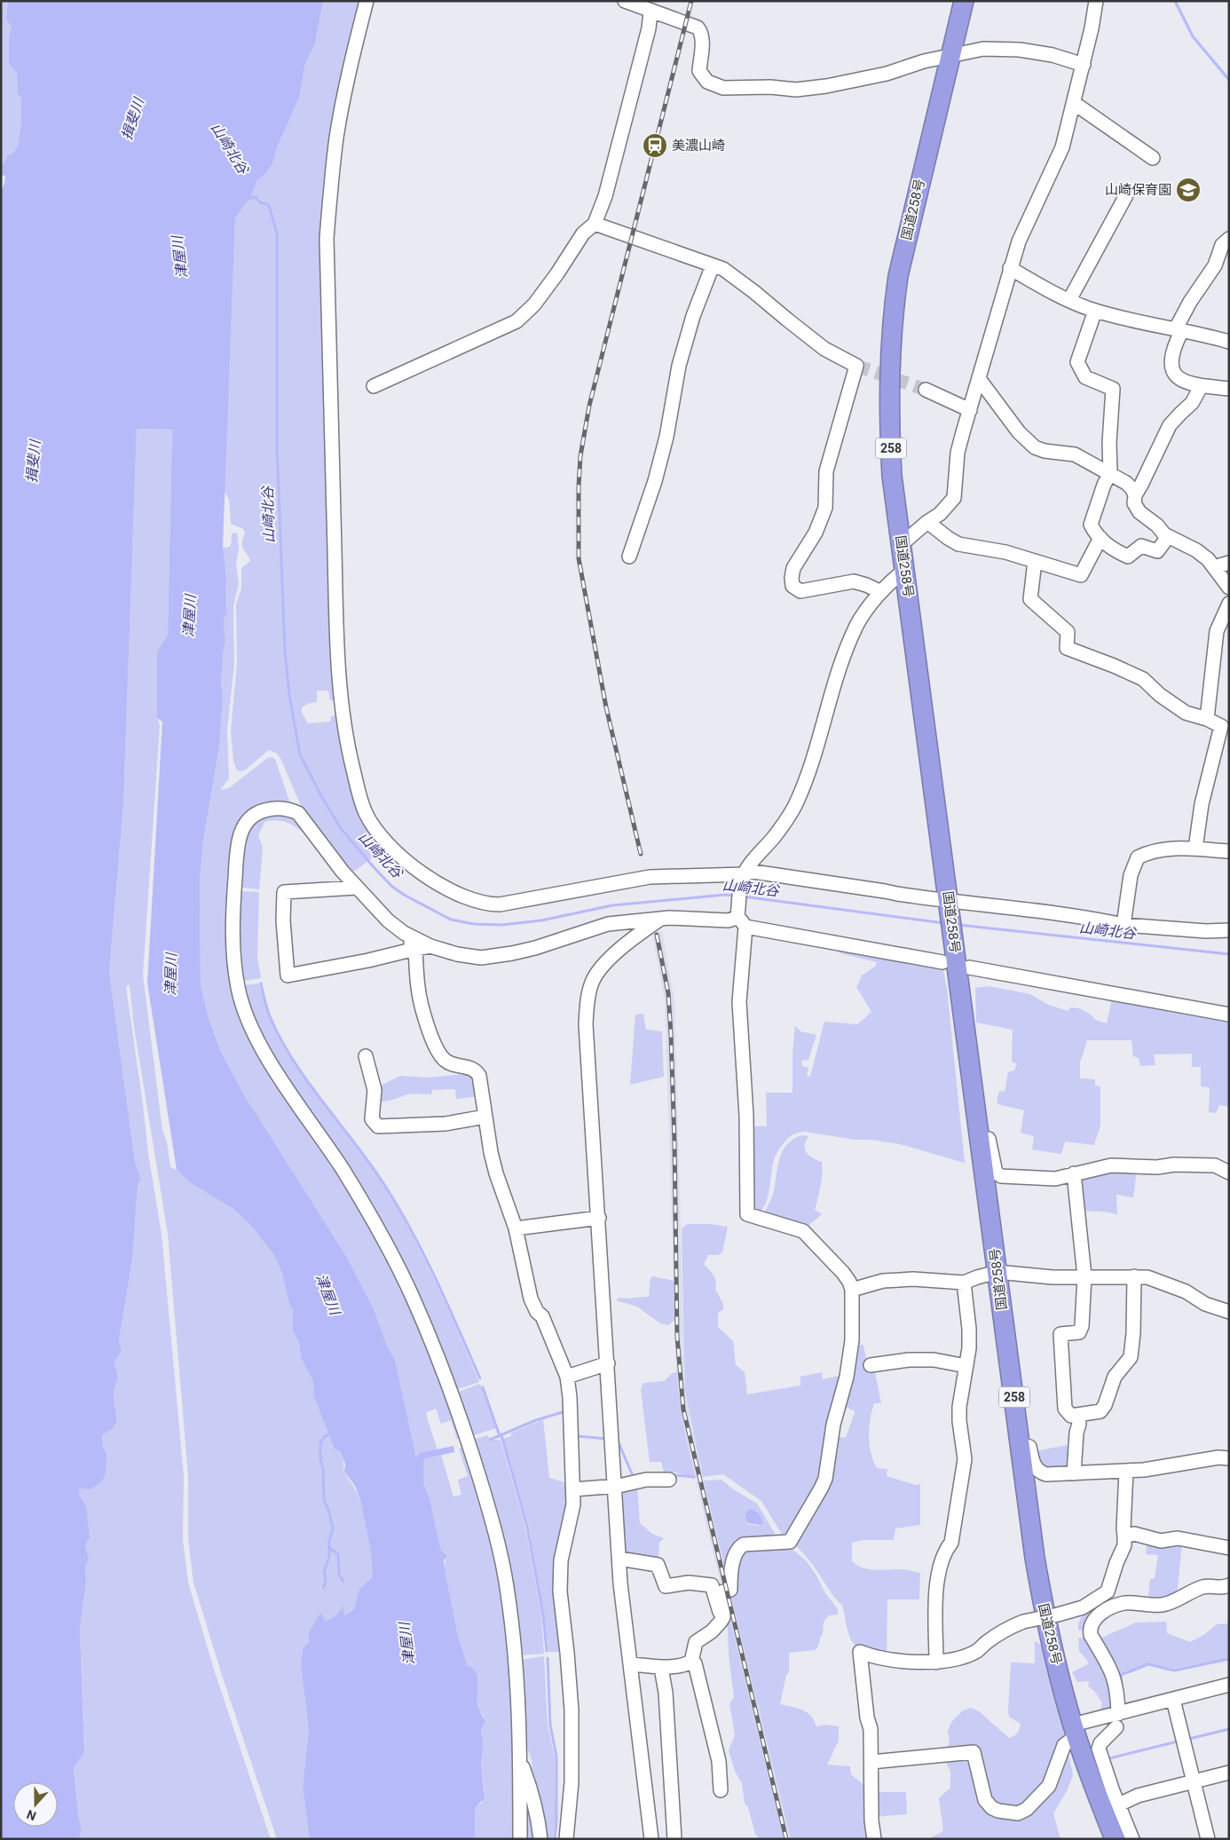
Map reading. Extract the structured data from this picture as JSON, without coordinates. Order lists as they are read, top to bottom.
{
  "streets": {
    "highway": ["国道258号", "258"]
  },
  "water": ["揖斐川", "山崎北谷", "津屋川"],
  "places": {
    "station": ["美濃山崎"],
    "school or university": ["山崎保育園"]
  },
  "north": "bottom"
}
